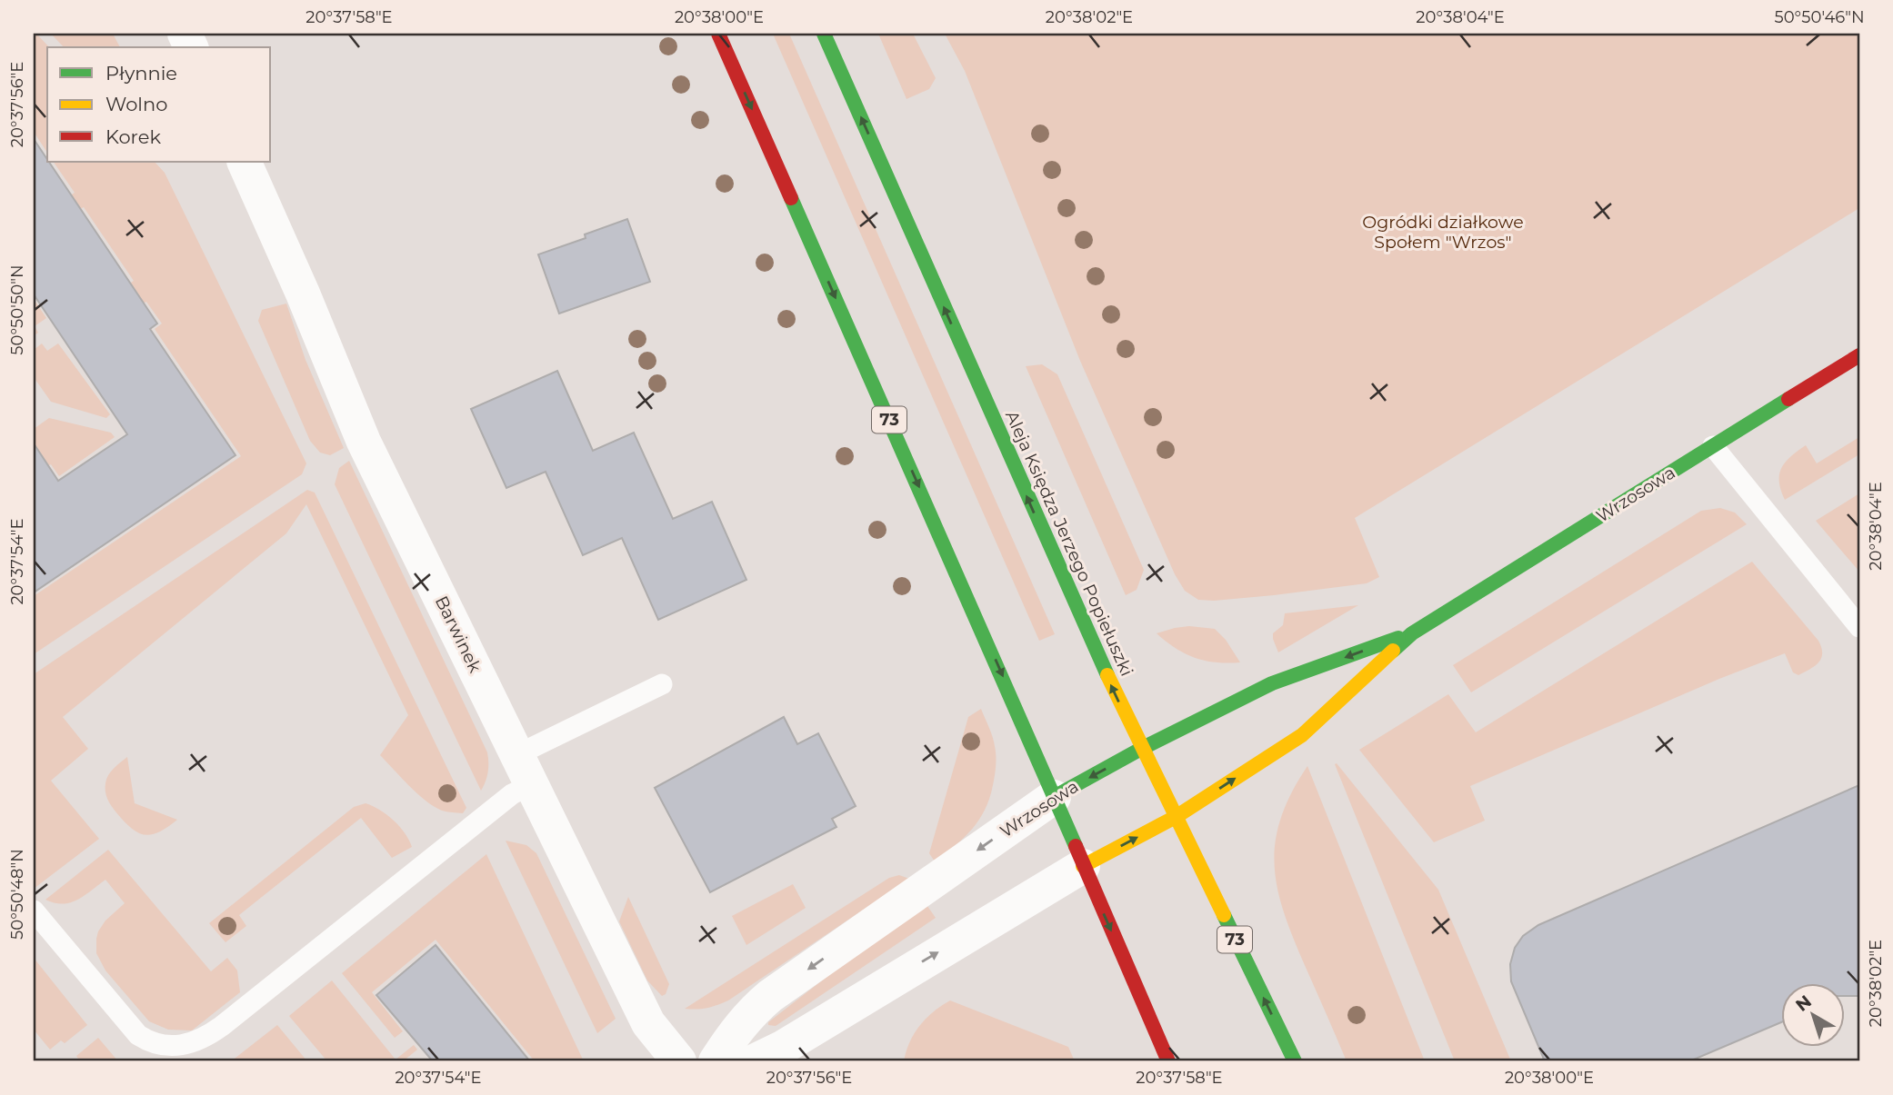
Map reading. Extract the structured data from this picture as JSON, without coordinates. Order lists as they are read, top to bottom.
{
  "streets": {
    "main road": ["73", "Wrzosowa", "Aleja Księdza Jerzego Popiełuszki"],
    "street": ["Barwinek"]
  },
  "crossings": [
    ["73", "Wrzosowa"],
    ["Wrzosowa", "Aleja Księdza Jerzego Popiełuszki"]
  ],
  "parks": ["Ogródki działkowe Społem \"Wrzos\""],
  "legend": ["Płynnie", "Wolno", "Korek"],
  "north": "top left",
  "coordinates": [
    "20°37'58\"E",
    "20°38'00\"E",
    "20°38'02\"E",
    "20°38'04\"E",
    "50°50'46\"N",
    "20°37'56\"E",
    "50°50'50\"N",
    "20°37'54\"E",
    "50°50'48\"N"
  ]
}
